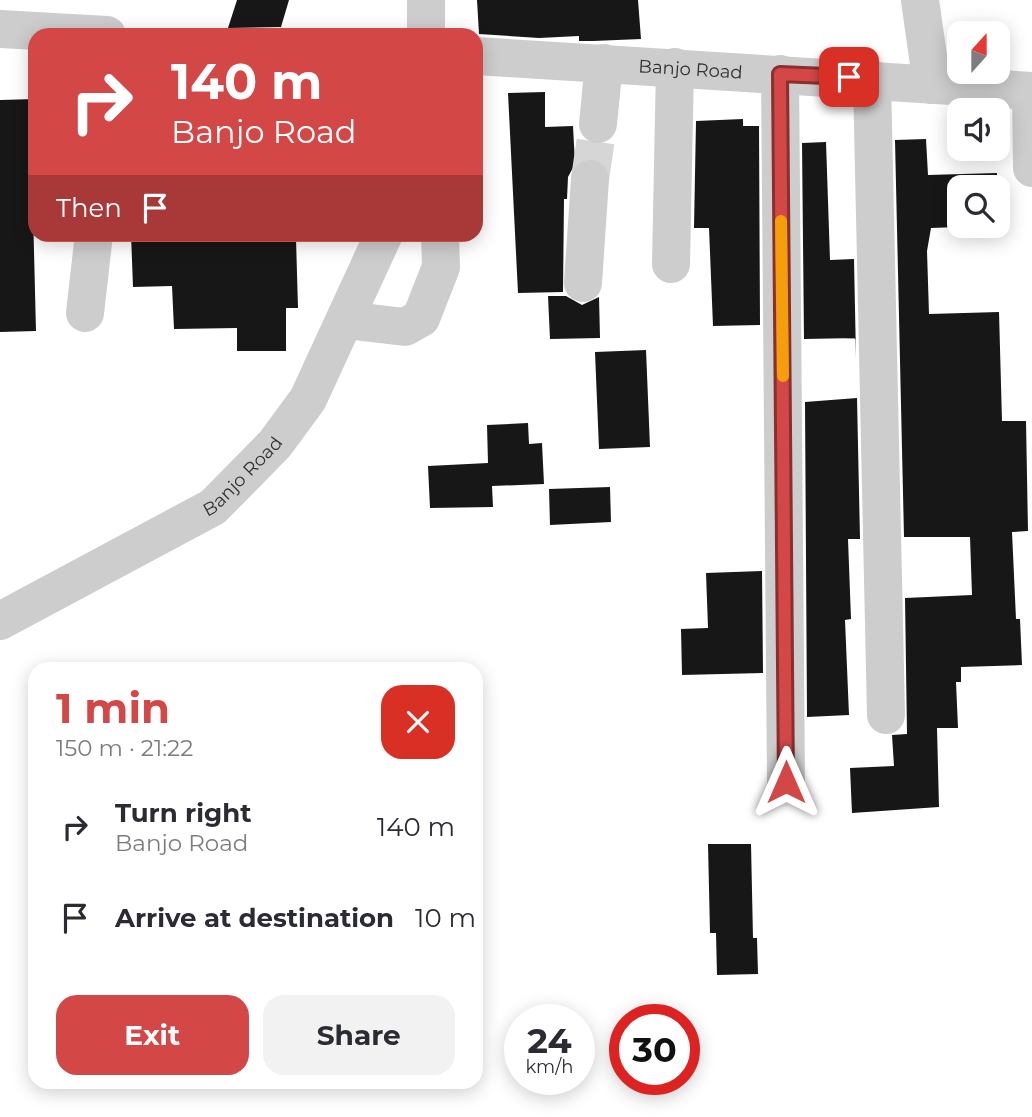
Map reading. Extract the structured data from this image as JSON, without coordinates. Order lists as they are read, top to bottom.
{
  "streets": {
    "street": ["Banjo Road"]
  },
  "north": "top",
  "page": {
    "turn": ["140 m", "Banjo Road"],
    "then": "Then",
    "heading": ["1 min", "150 m · 21:22"],
    "list": [
      {
        "name": "Turn right",
        "note": "Banjo Road",
        "value": "140 m"
      },
      {
        "name": "Arrive at destination",
        "value": "10 m"
      }
    ],
    "buttons": ["Exit", "Share"],
    "speed": "24 km/h",
    "limit": "30"
  }
}
